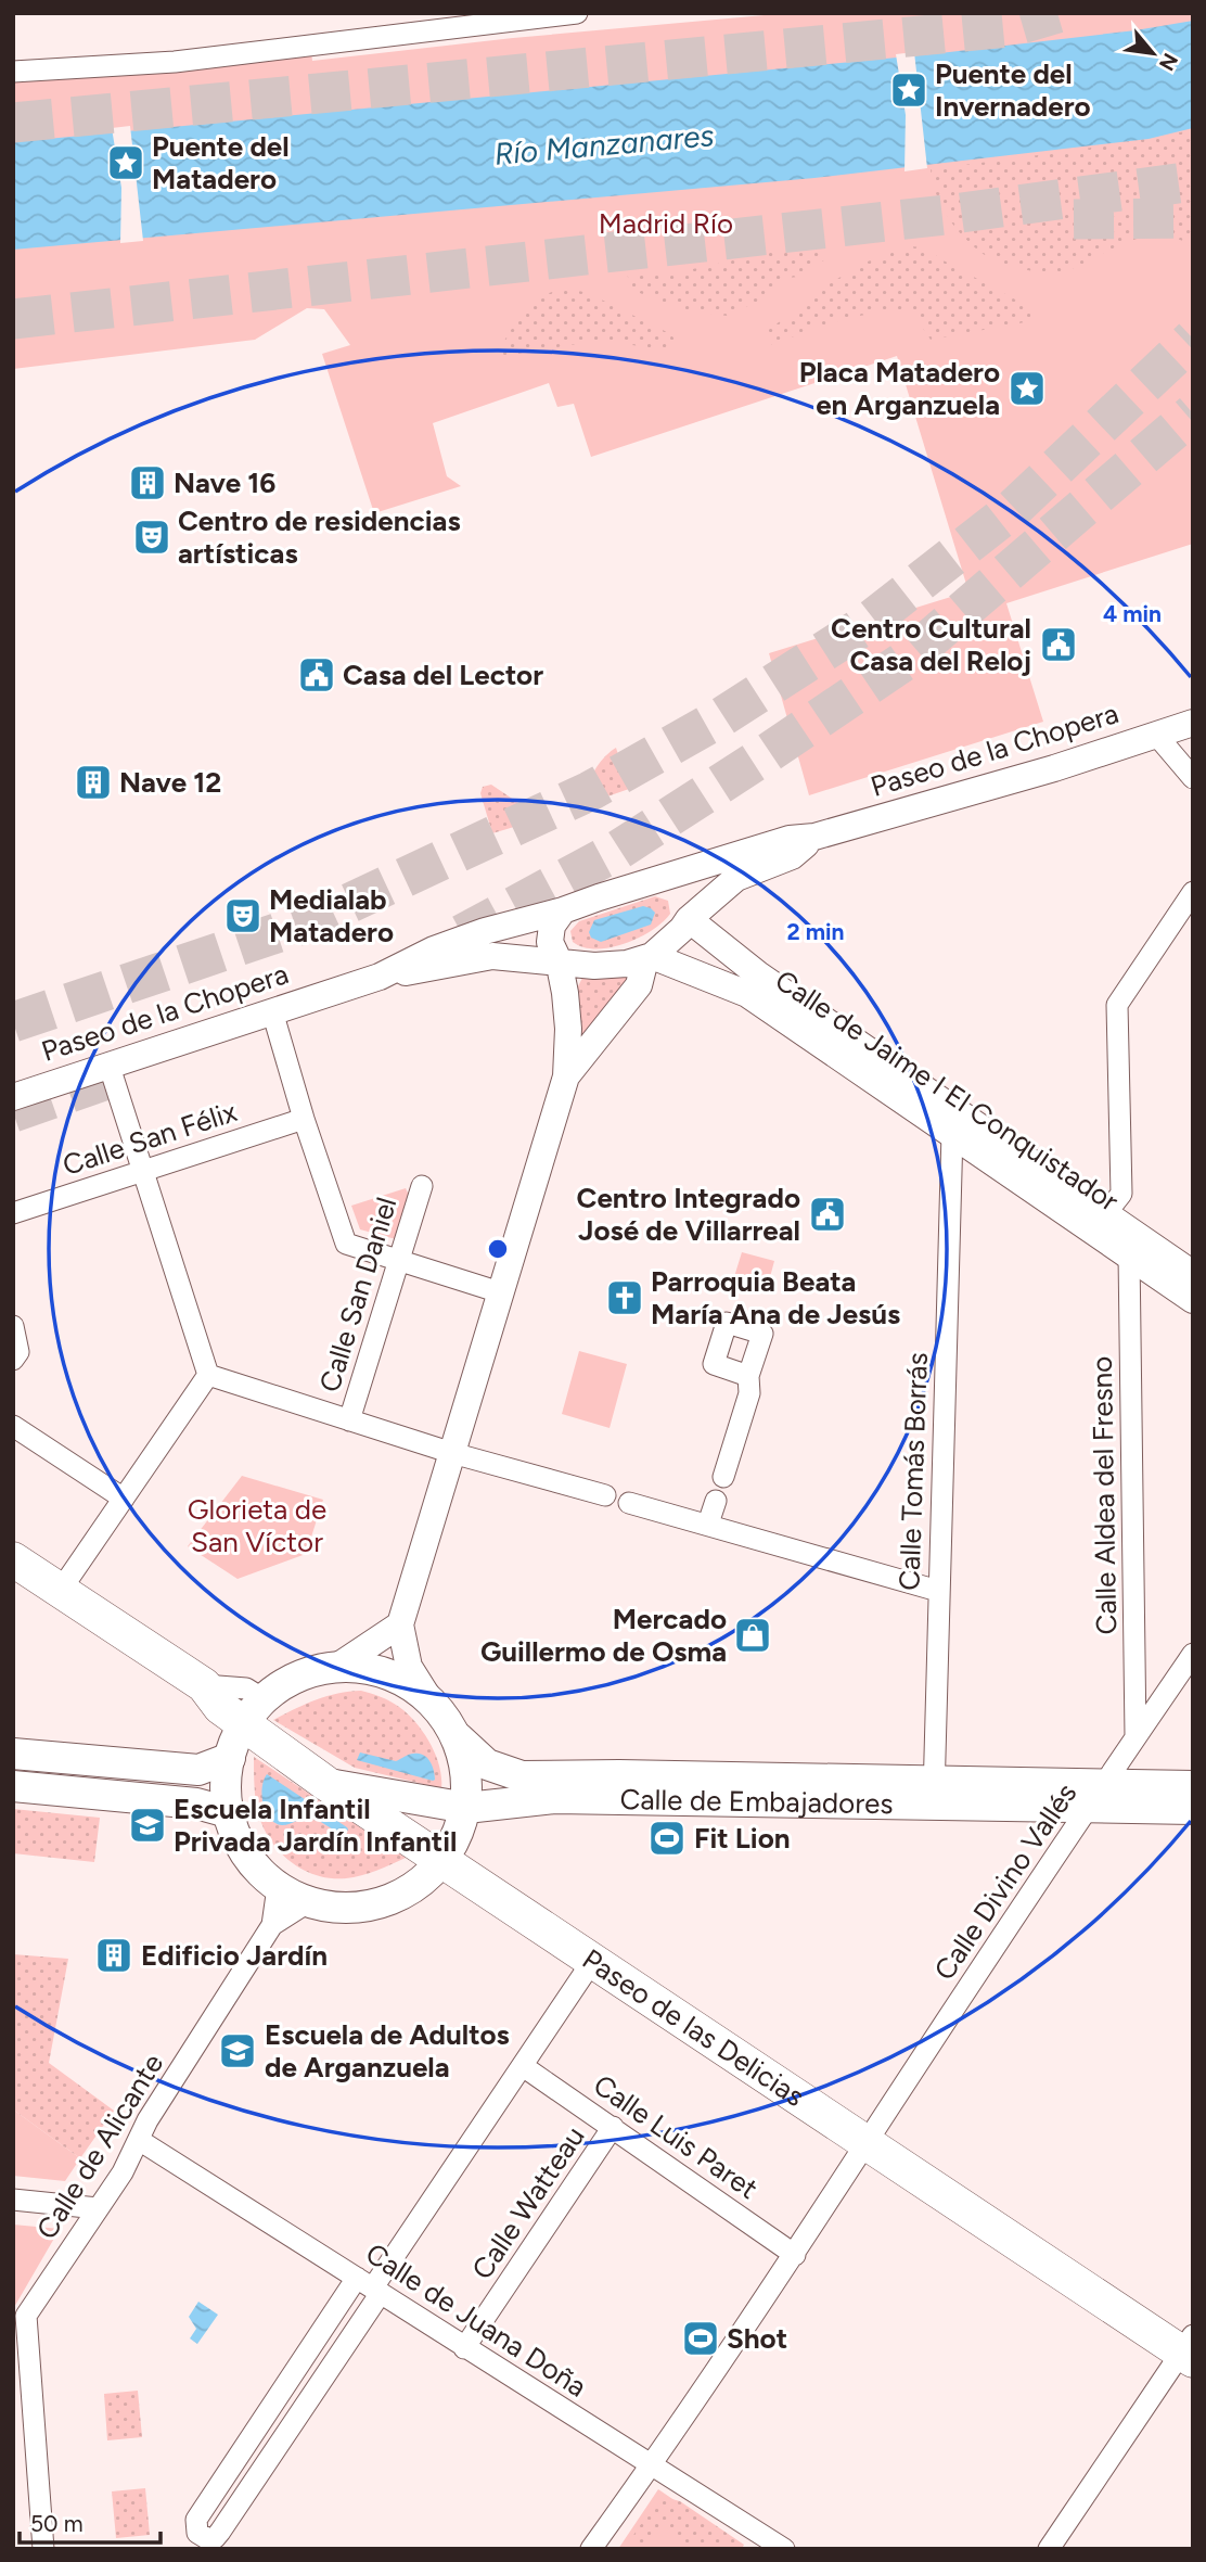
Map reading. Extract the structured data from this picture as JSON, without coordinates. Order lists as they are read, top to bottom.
{
  "streets": {
    "main road": ["Calle de Embajadores", "Paseo de las Delicias"],
    "street": [
      "Paseo de la Chopera",
      "Calle de Jaime I El Conquistador",
      "Calle San Félix",
      "Calle San Daniel",
      "Calle Tomás Borrás",
      "Calle Aldea del Fresno",
      "Calle Divino Vallés",
      "Calle Luis Paret",
      "Calle de Alicante",
      "Calle Watteau",
      "Calle de Juana Doña"
    ]
  },
  "crossings": [
    ["Paseo de la Chopera", "Calle de Jaime I El Conquistador"],
    ["Calle de Jaime I El Conquistador", "Calle Tomás Borrás"],
    ["Calle de Jaime I El Conquistador", "Calle Aldea del Fresno"],
    ["Calle Tomás Borrás", "Calle de Embajadores"],
    ["Calle Aldea del Fresno", "Calle Divino Vallés"],
    ["Calle de Embajadores", "Calle Divino Vallés"],
    ["Calle de Embajadores", "Paseo de las Delicias"],
    ["Calle Divino Vallés", "Paseo de las Delicias"],
    ["Calle Divino Vallés", "Calle Luis Paret"],
    ["Calle Divino Vallés", "Calle de Juana Doña"],
    ["Calle Luis Paret", "Calle Watteau"],
    ["Calle de Alicante", "Calle de Juana Doña"],
    ["Calle Watteau", "Calle de Juana Doña"]
  ],
  "water": ["Río Manzanares"],
  "parks": ["Madrid Río", "Glorieta de San Víctor"],
  "places": {
    "place": ["Puente del Invernadero", "Puente del Matadero", "Placa Matadero en Arganzuela"],
    "building": ["Nave 16", "Nave 12", "Edificio Jardín"],
    "theatre": ["Centro de residencias artísticas", "Medialab Matadero"],
    "public building": ["Centro Cultural Casa del Reloj", "Casa del Lector", "Centro Integrado José de Villarreal"],
    "church": ["Parroquia Beata María Ana de Jesús"],
    "shop": ["Mercado Guillermo de Osma"],
    "school or university": ["Escuela Infantil Privada Jardín Infantil", "Escuela de Adultos de Arganzuela"],
    "sports": ["Fit Lion", "Shot"]
  },
  "scale_bar": "50 m",
  "north": "bottom right",
  "rings": ["4 min", "2 min"]
}
